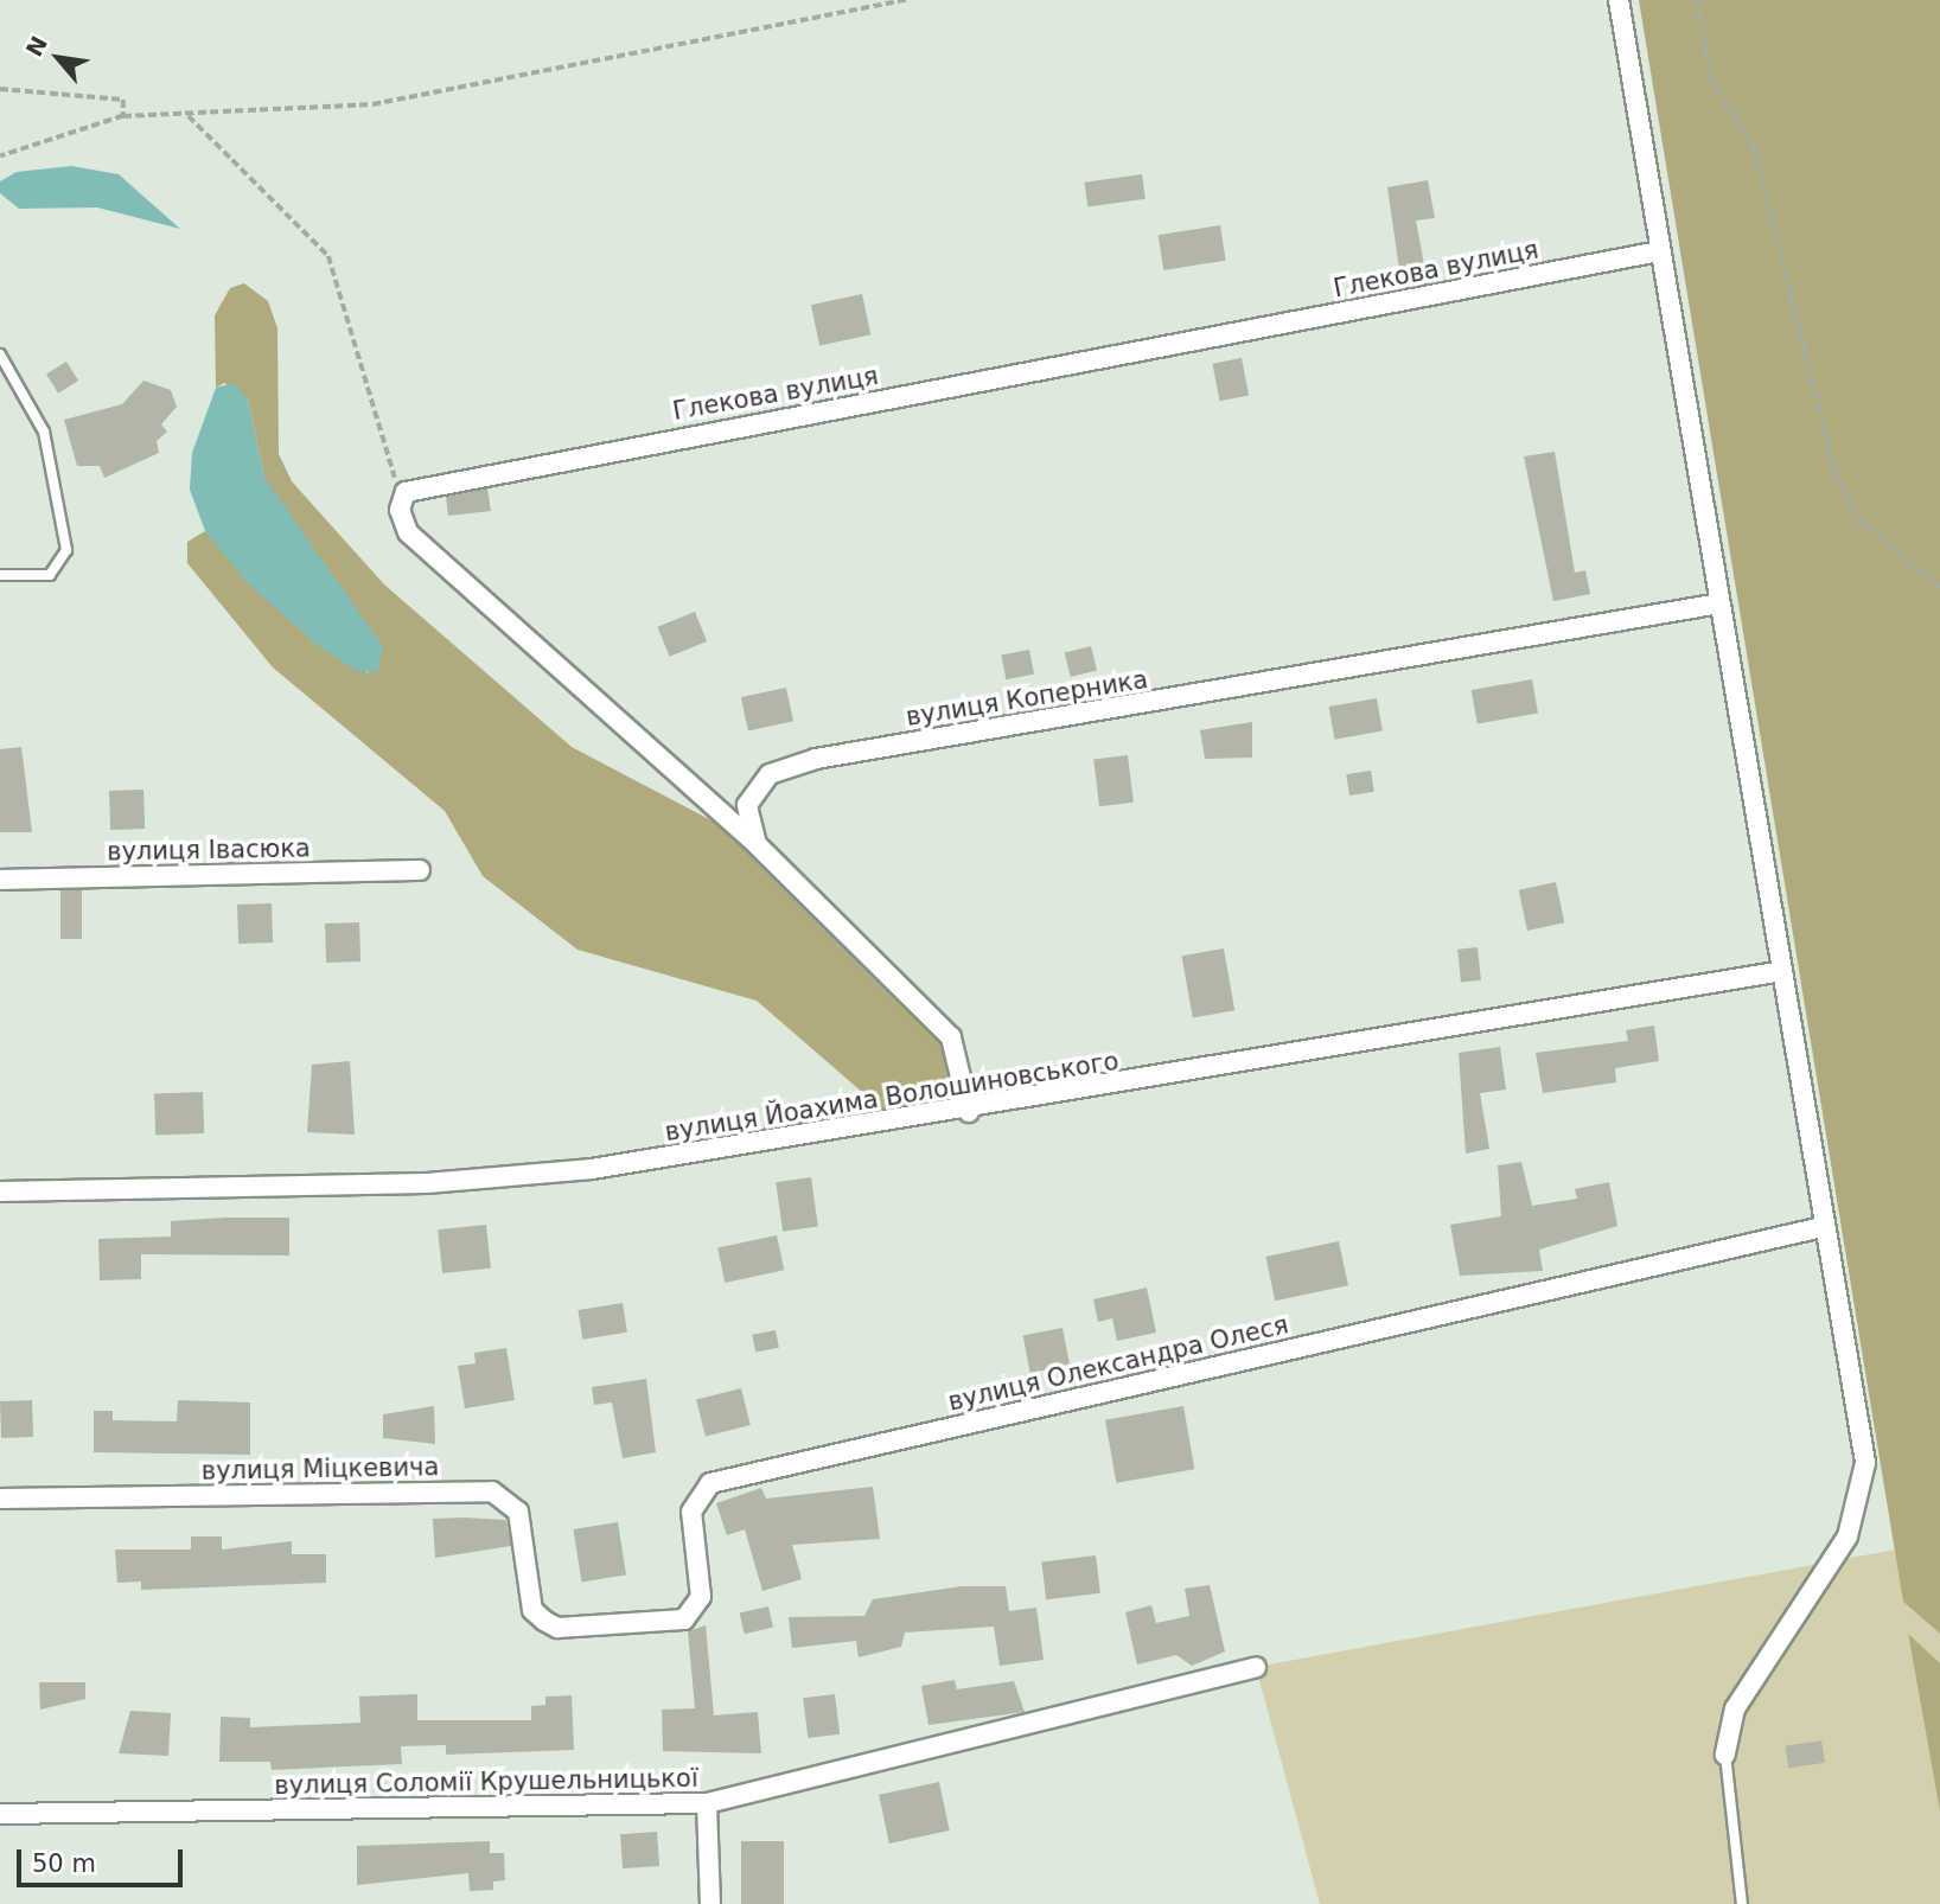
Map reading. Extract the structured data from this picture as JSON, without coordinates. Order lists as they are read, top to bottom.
{
  "streets": {
    "street": [
      "Глекова вулиця",
      "вулиця Коперника",
      "вулиця Івасюка",
      "вулиця Йоахима Волошиновського",
      "вулиця Олександра Олеся",
      "вулиця Міцкевича",
      "вулиця Соломії Крушельницької"
    ]
  },
  "crossings": [
    ["вулиця Олександра Олеся", "вулиця Міцкевича"]
  ],
  "scale_bar": "50 m",
  "north": "top left"
}
